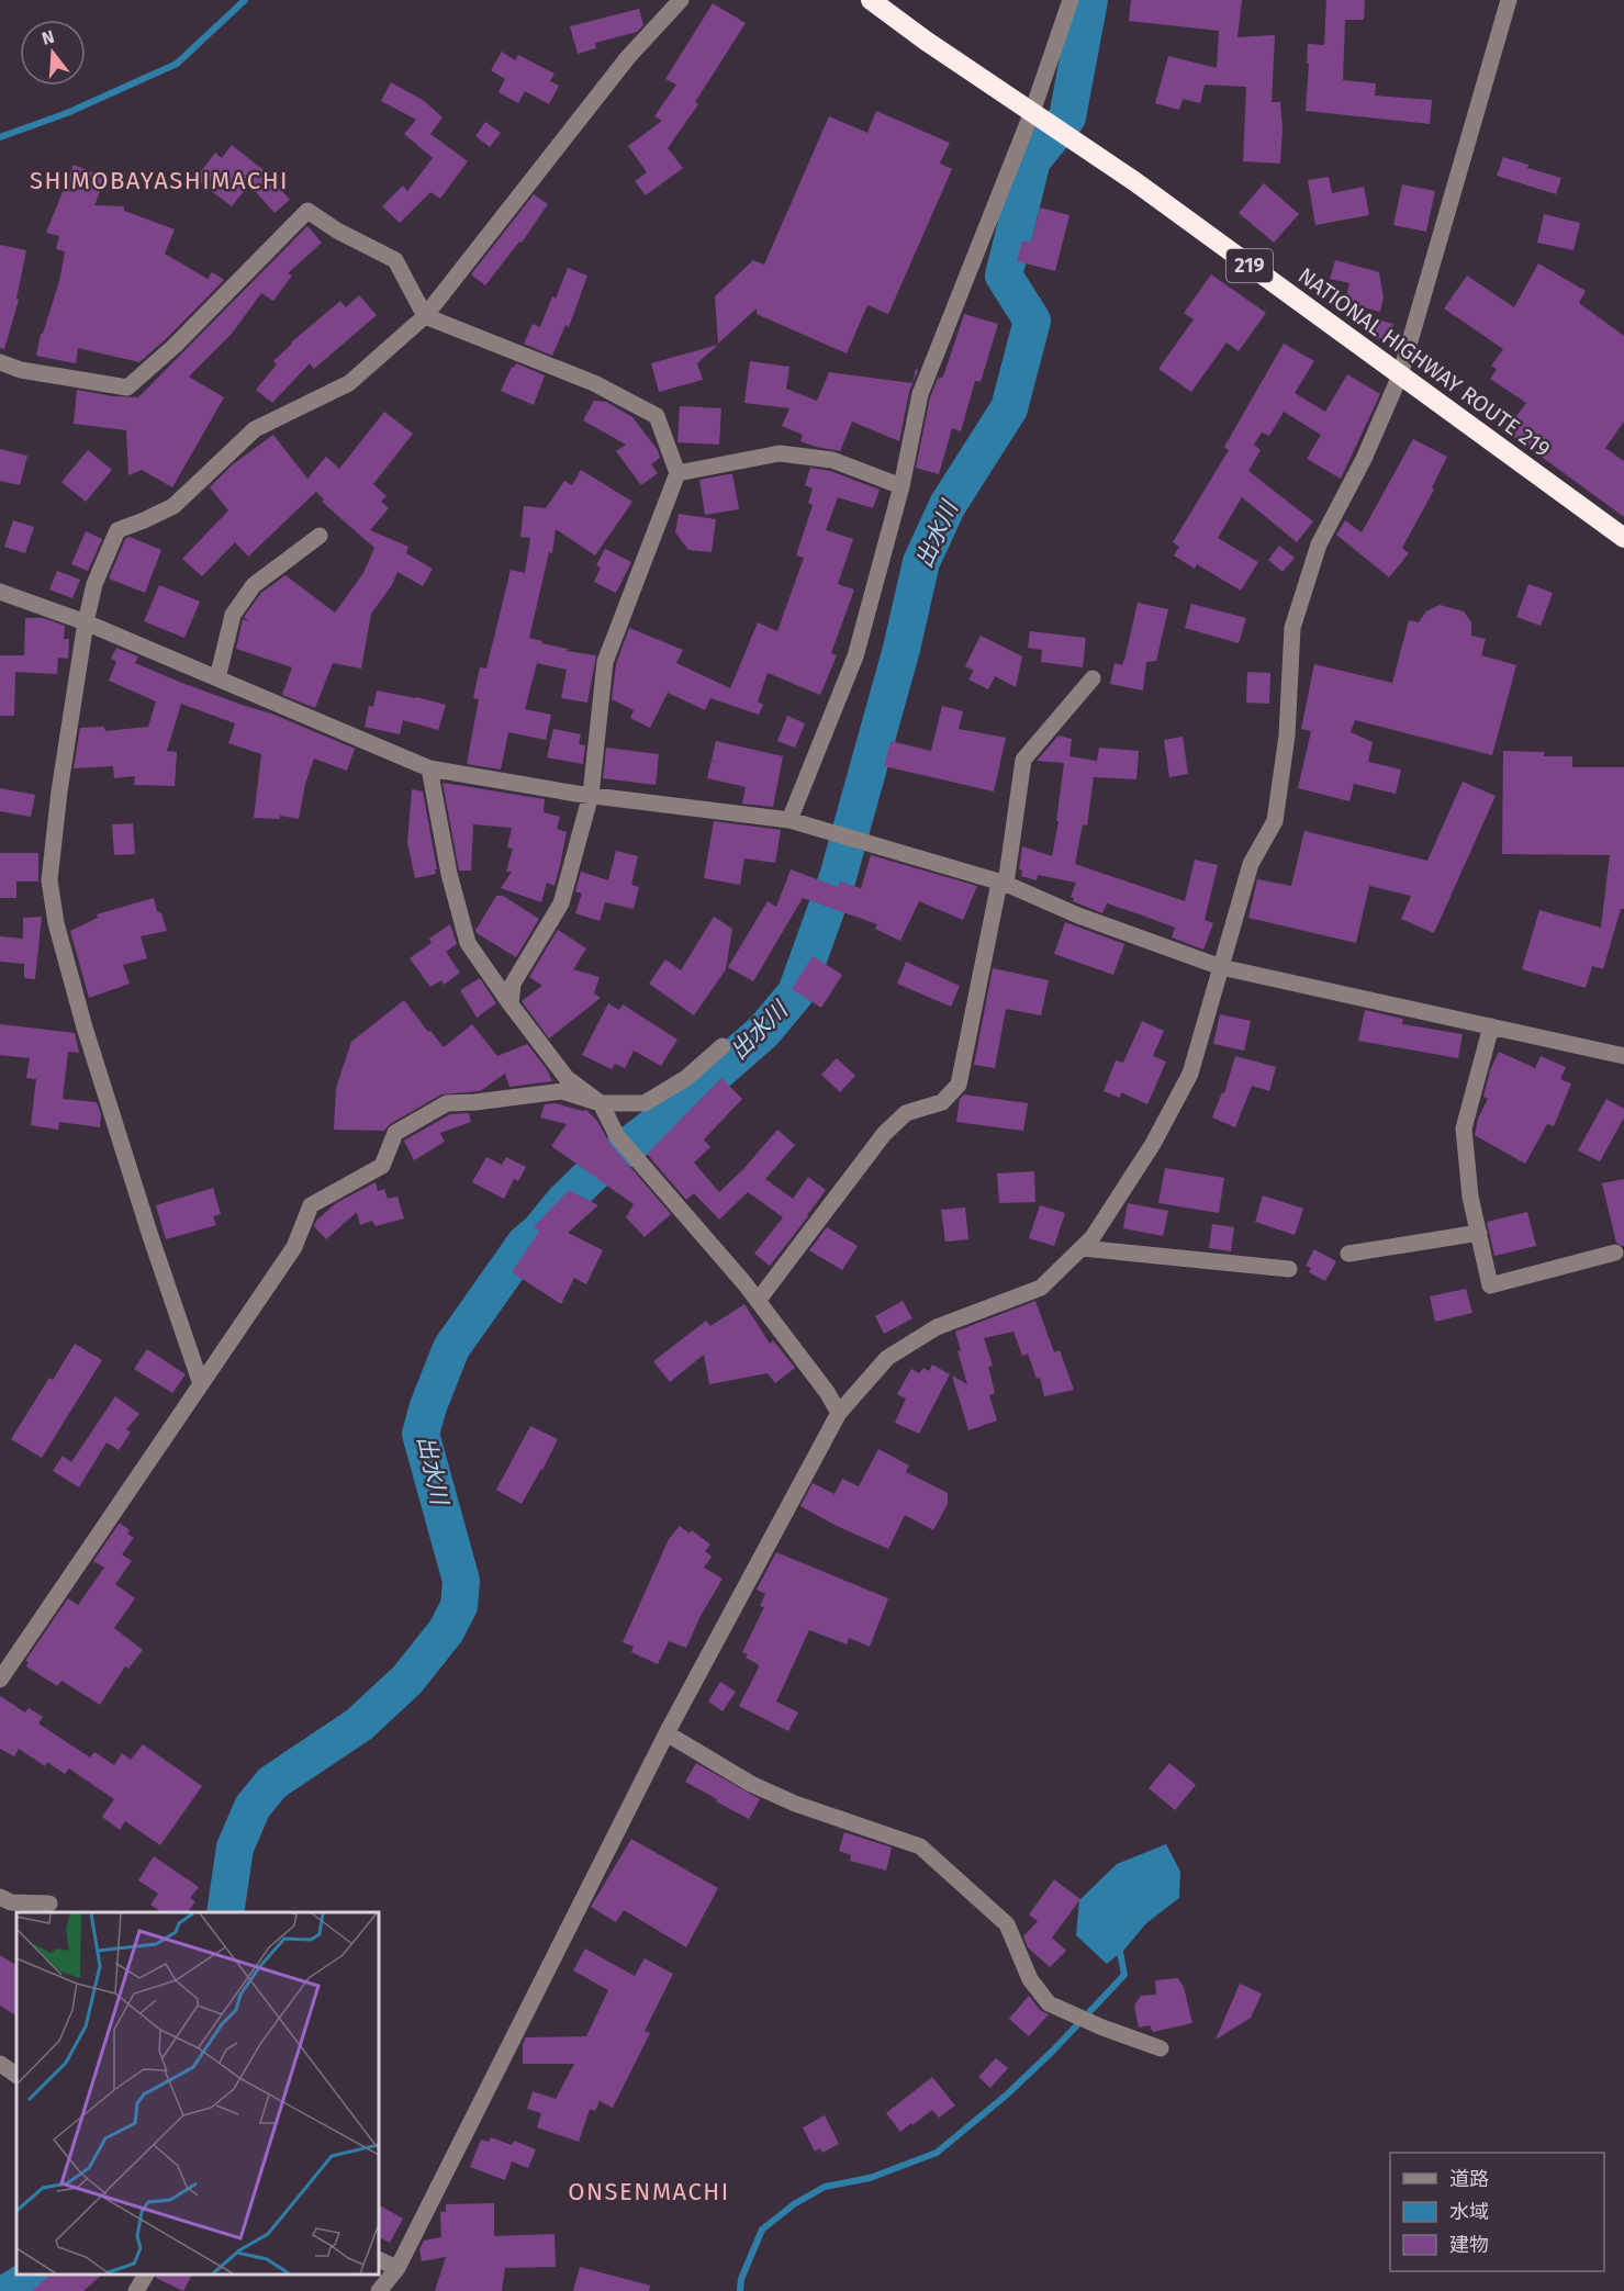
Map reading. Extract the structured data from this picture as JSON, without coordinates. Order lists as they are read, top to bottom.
{
  "streets": {
    "highway": ["219", "NATIONAL HIGHWAY ROUTE 219"]
  },
  "districts": ["SHIMOBAYASHIMACHI", "ONSENMACHI"],
  "water": ["出水川"],
  "legend": ["道路", "水域", "建物"],
  "north": "top"
}
